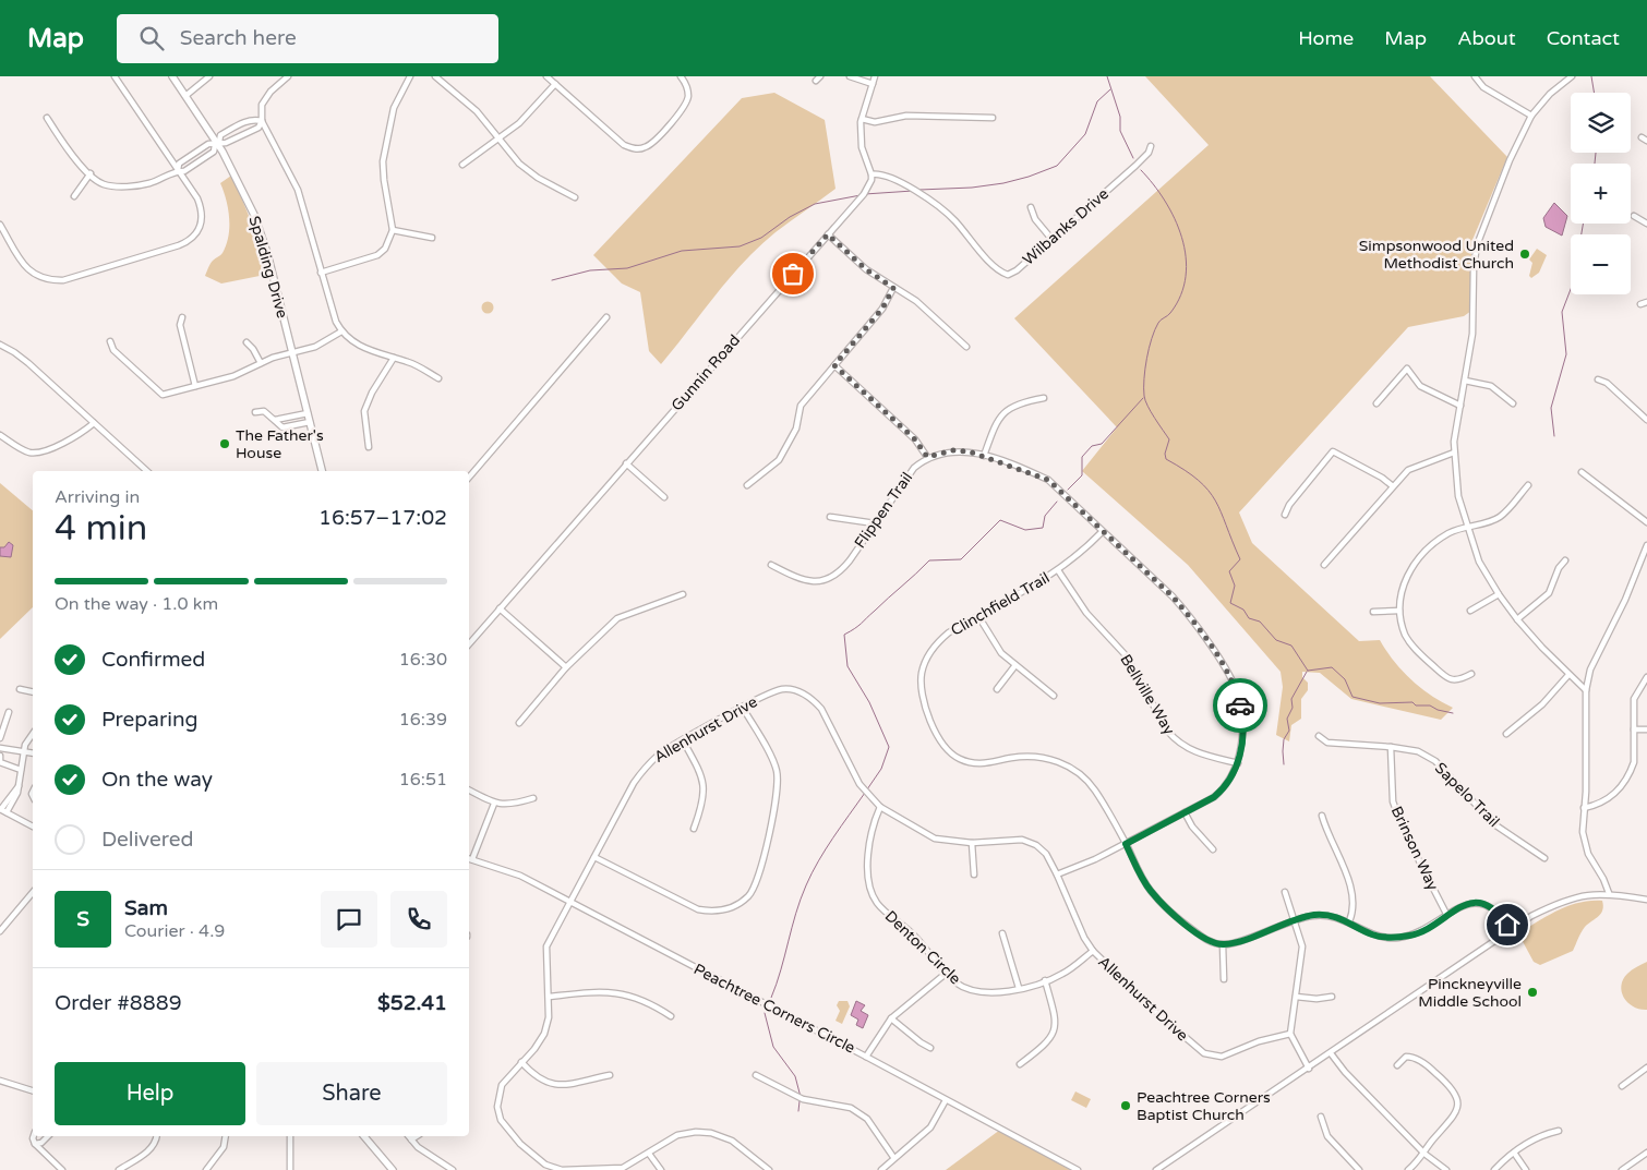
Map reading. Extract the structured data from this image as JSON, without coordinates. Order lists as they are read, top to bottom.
{
  "streets": {
    "main road": ["Spalding Drive"],
    "street": [
      "Wilbanks Drive",
      "Gunnin Road",
      "Flippen Trail",
      "Clinchfield Trail",
      "Bellville Way",
      "Allenhurst Drive",
      "Sapelo Trail",
      "Brinson Way",
      "Denton Circle",
      "Peachtree Corners Circle"
    ]
  },
  "crossings": [
    ["Wilbanks Drive", "Gunnin Road"],
    ["Clinchfield Trail", "Bellville Way"],
    ["Allenhurst Drive", "Denton Circle"],
    ["Allenhurst Drive", "Peachtree Corners Circle"],
    ["Sapelo Trail", "Brinson Way"]
  ],
  "places": [
    "Simpsonwood United Methodist Church",
    "The Father's House",
    "Pinckneyville Middle School",
    "Peachtree Corners Baptist Church"
  ],
  "page": {
    "header": "Map",
    "search": "Search here",
    "nav": [
      "Home",
      "Map",
      "About",
      "Contact"
    ],
    "map_buttons": ["+", "−"],
    "heading": ["4 min", "Arriving in", "16:57–17:02"],
    "panel": [
      "Sam",
      "Courier · 4.9",
      "Order #8889",
      "$52.41"
    ],
    "bar": "On the way · 1.0 km",
    "list": [
      ["Confirmed", "16:30"],
      ["Preparing", "16:39"],
      ["On the way", "16:51"],
      "Delivered"
    ],
    "round": "S",
    "buttons": ["Help", "Share"]
  }
}
